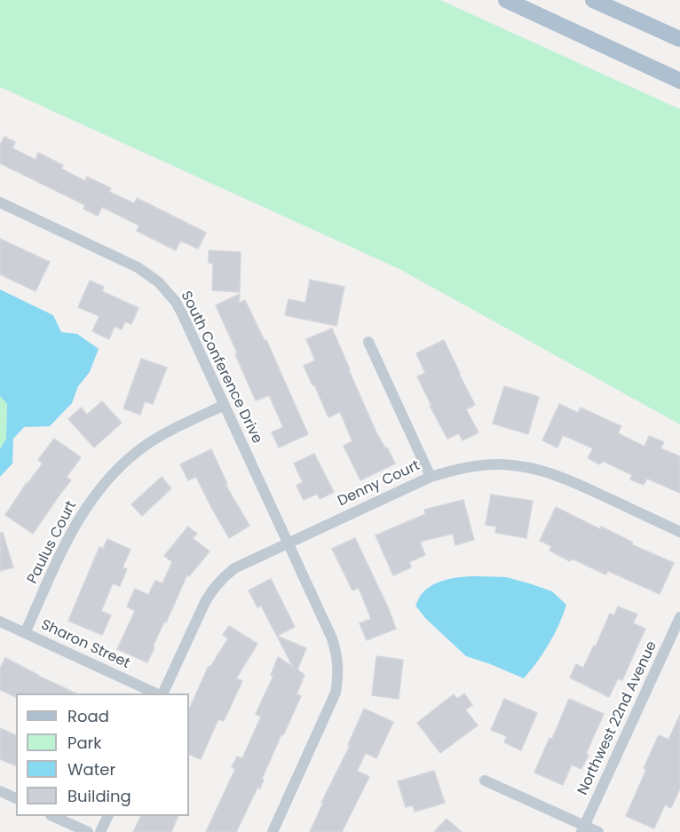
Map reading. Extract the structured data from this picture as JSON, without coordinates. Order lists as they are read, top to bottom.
{
  "streets": {
    "street": [
      "South Conference Drive",
      "Denny Court",
      "Paulus Court",
      "Sharon Street",
      "Northwest 22nd Avenue"
    ]
  },
  "crossings": [
    ["South Conference Drive", "Denny Court"],
    ["South Conference Drive", "Paulus Court"],
    ["Paulus Court", "Sharon Street"]
  ],
  "legend": [
    "Road",
    "Park",
    "Water",
    "Building"
  ]
}
